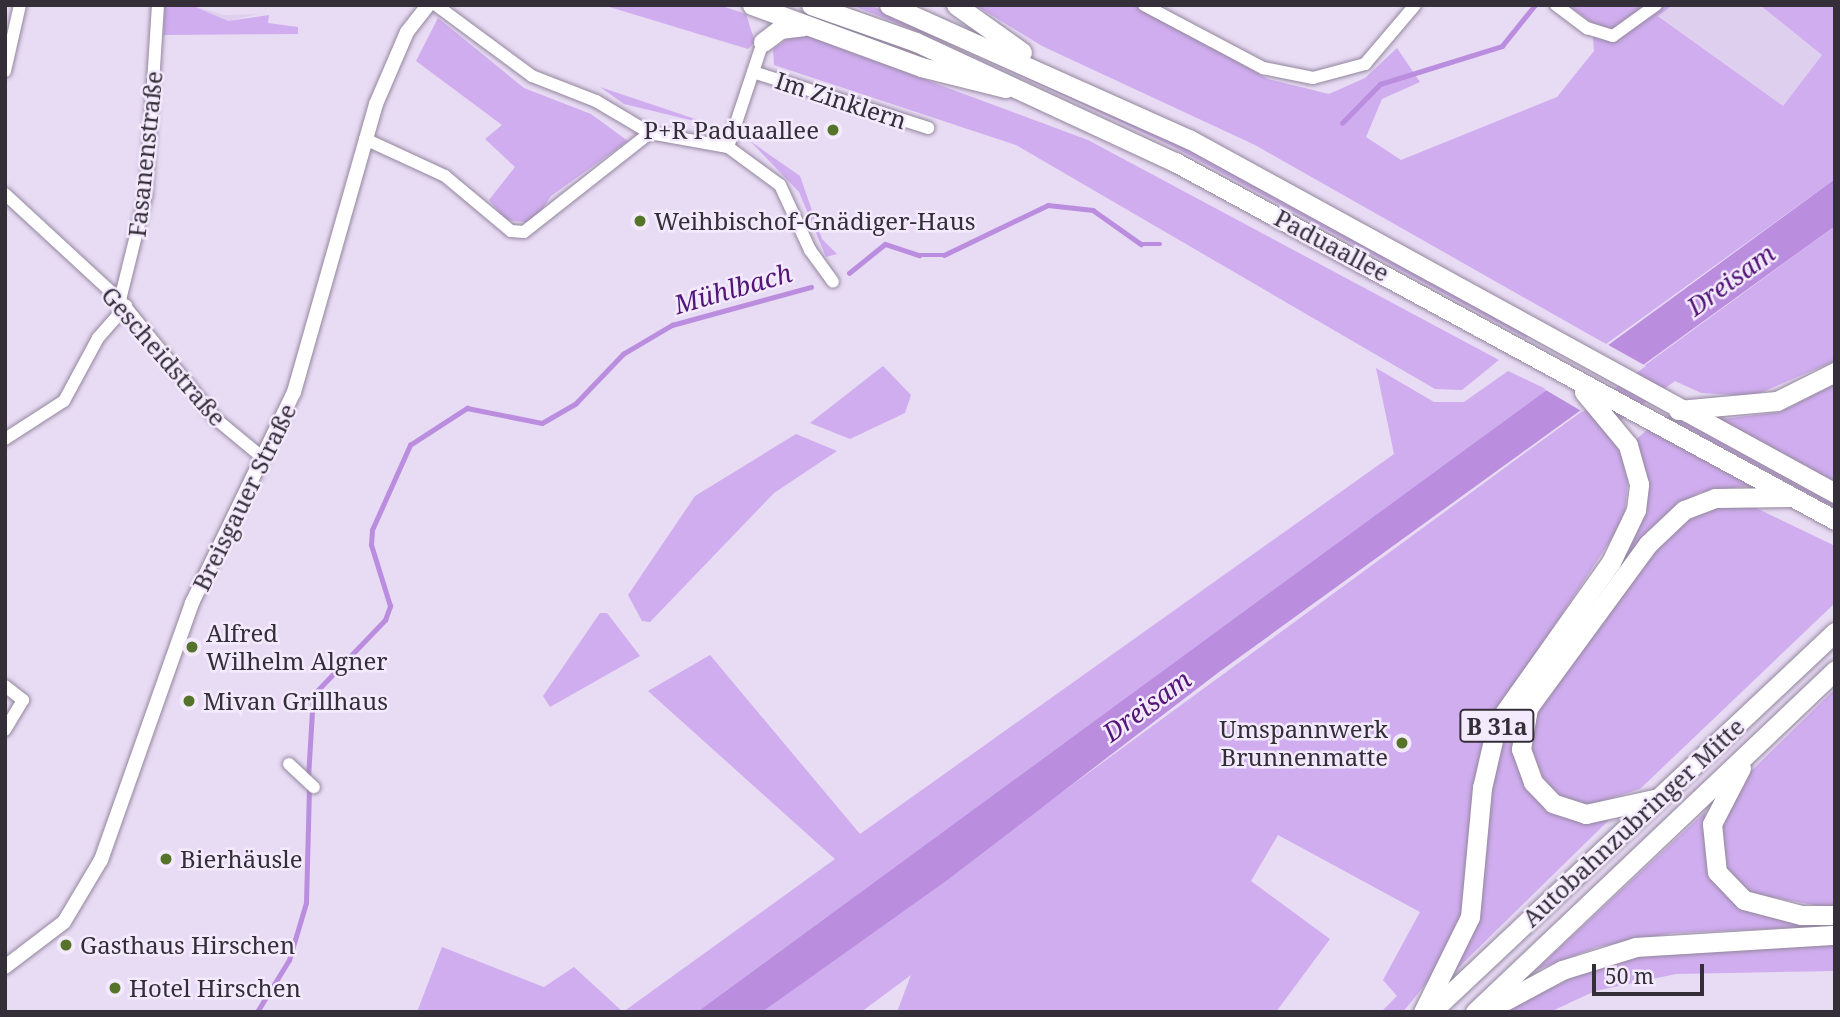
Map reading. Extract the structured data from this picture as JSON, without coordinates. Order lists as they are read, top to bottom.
{
  "streets": {
    "highway": ["Paduaallee", "B 31a", "Autobahnzubringer Mitte"],
    "street": [
      "Im Zinklern",
      "Fasanenstraße",
      "Gescheidstraße",
      "Breisgauer Straße"
    ]
  },
  "crossings": [
    ["Fasanenstraße", "Gescheidstraße"],
    ["Paduaallee", "B 31a"],
    ["Gescheidstraße", "Breisgauer Straße"]
  ],
  "water": ["Dreisam", "Mühlbach"],
  "places": [
    "P+R Paduaallee",
    "Weihbischof-Gnädiger-Haus",
    "Alfred Wilhelm Algner",
    "Mivan Grillhaus",
    "Umspannwerk Brunnenmatte",
    "Bierhäusle",
    "Gasthaus Hirschen",
    "Hotel Hirschen"
  ],
  "scale_bar": "50 m"
}
